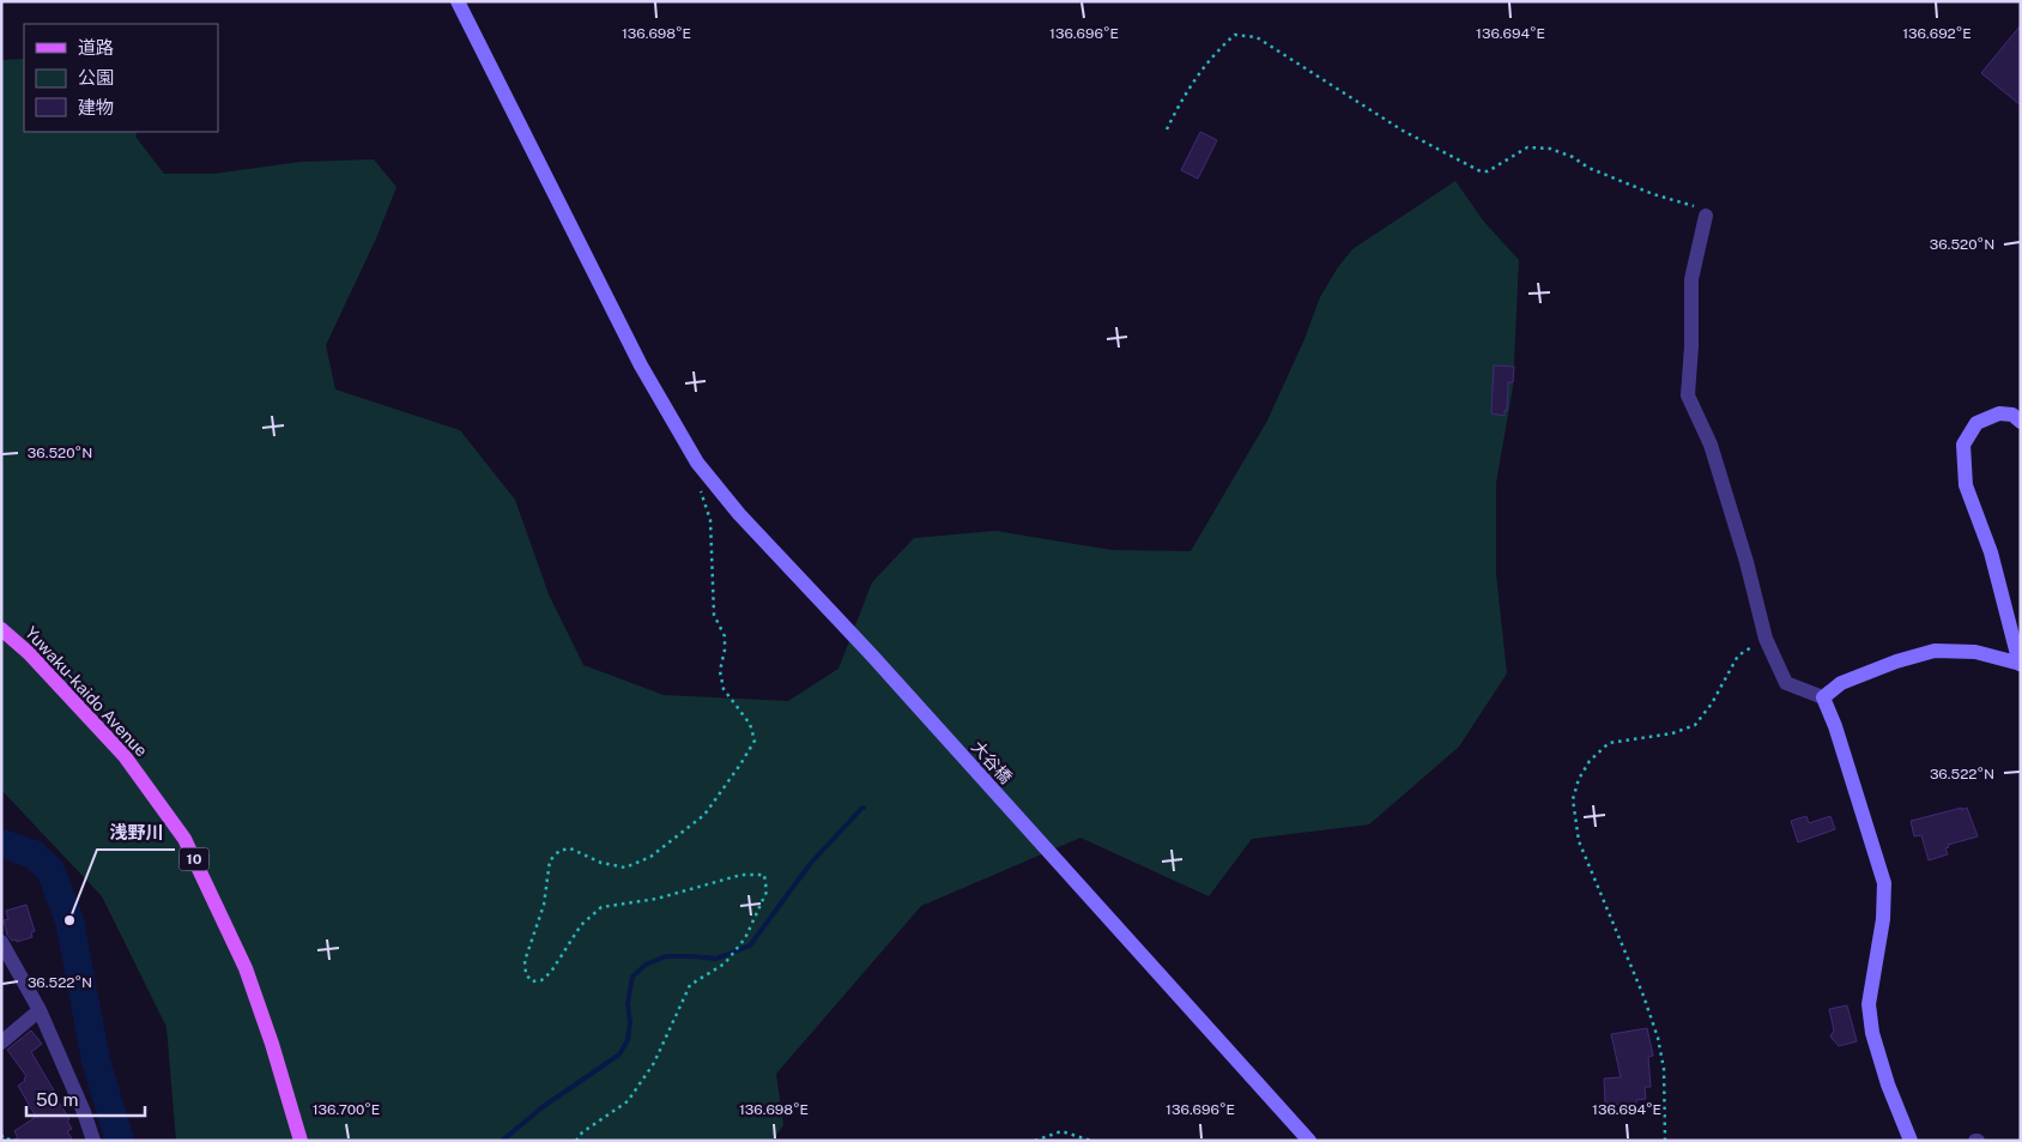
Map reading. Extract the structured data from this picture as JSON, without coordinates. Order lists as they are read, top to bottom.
{
  "streets": {
    "main road": ["Yuwaku-kaido Avenue", "10"],
    "street": ["大谷橋"]
  },
  "places": ["浅野川"],
  "legend": ["道路", "公園", "建物"],
  "scale_bar": "50 m",
  "coordinates": [
    "136.698°E",
    "136.696°E",
    "136.694°E",
    "136.692°E",
    "36.520°N",
    "36.522°N",
    "136.700°E"
  ]
}
